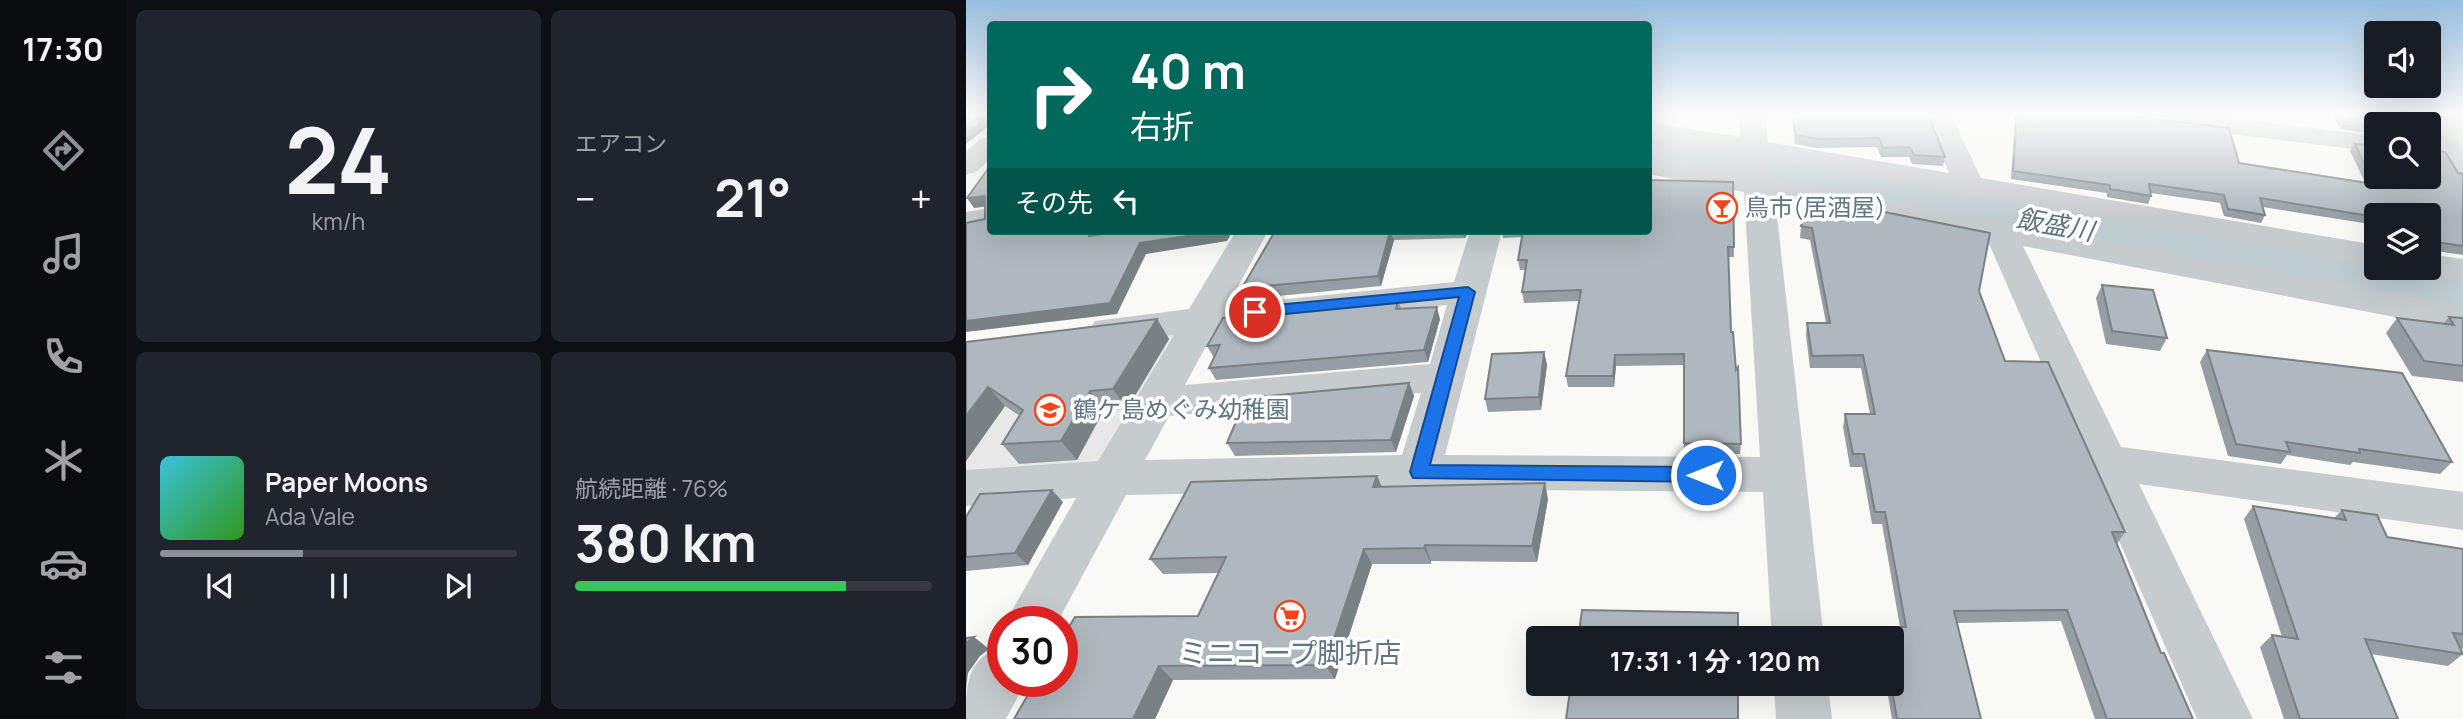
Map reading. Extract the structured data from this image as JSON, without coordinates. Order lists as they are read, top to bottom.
{
  "water": ["飯盛川"],
  "places": {
    "bar": ["鳥市(居酒屋)"],
    "school or university": ["鶴ケ島めぐみ幼稚園"],
    "supermarket": ["ミニコープ脚折店"]
  },
  "page": {
    "tabs": "17:30",
    "tile": [
      ["24", "km/h"],
      "エアコン",
      ["航続距離 · 76%", "380 km"]
    ],
    "turn": ["40 m", "右折"],
    "then": "その先",
    "heat": ["−", "21°", "+"],
    "song": ["Paper Moons", "Ada Vale"],
    "limit": "30",
    "trip": "17:31 · 1 分 · 120 m"
  }
}
